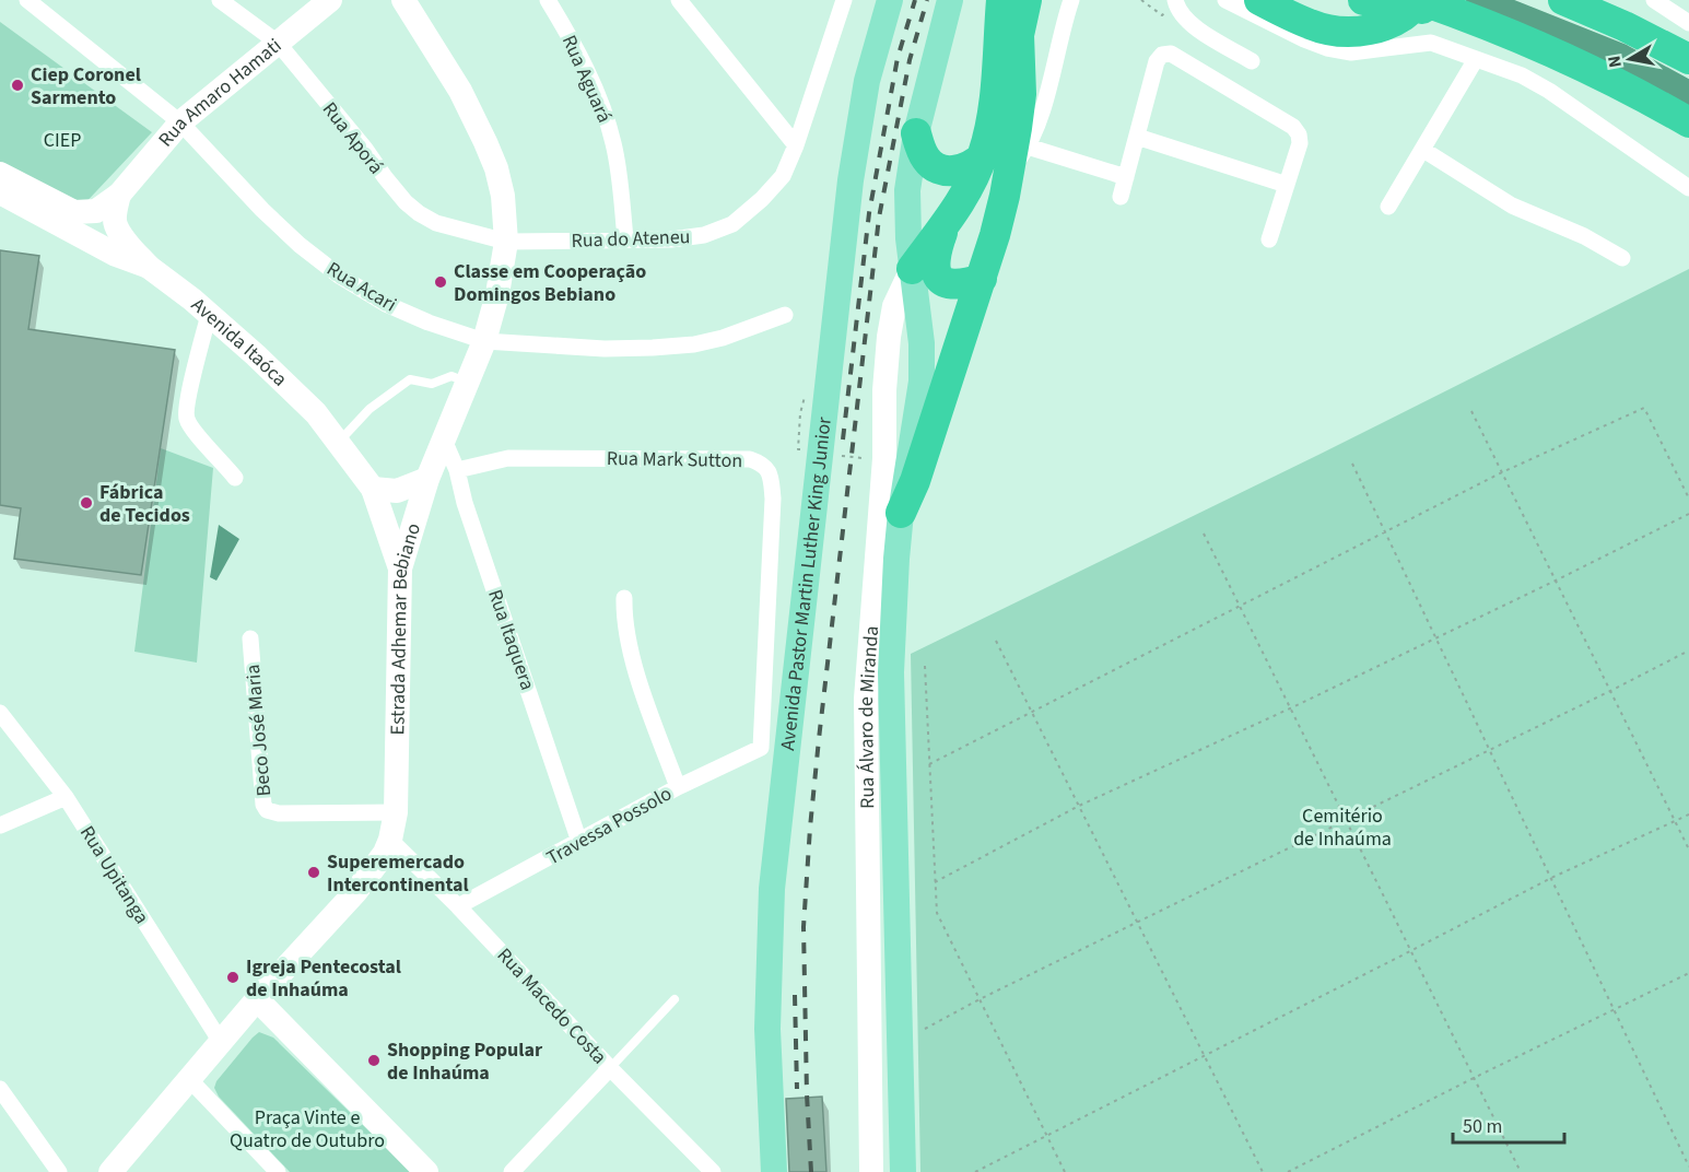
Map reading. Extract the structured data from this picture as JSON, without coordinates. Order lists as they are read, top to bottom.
{
  "streets": {
    "main road": [
      "Rua Amaro Hamati",
      "Avenida Itaóca",
      "Avenida Pastor Martin Luther King Junior",
      "Estrada Adhemar Bebiano",
      "Rua Álvaro de Miranda"
    ],
    "street": [
      "Rua Aguará",
      "Rua Aporá",
      "Rua do Ateneu",
      "Rua Acari",
      "Rua Mark Sutton",
      "Rua Itaquera",
      "Beco José Maria",
      "Travessa Possolo",
      "Rua Upitanga",
      "Rua Macedo Costa"
    ]
  },
  "crossings": [
    ["Rua Aguará", "Rua do Ateneu"],
    ["Rua Amaro Hamati", "Rua Aporá"],
    ["Rua Amaro Hamati", "Rua Acari"],
    ["Rua Aporá", "Rua do Ateneu"],
    ["Rua Aporá", "Estrada Adhemar Bebiano"],
    ["Rua do Ateneu", "Estrada Adhemar Bebiano"],
    ["Rua Acari", "Estrada Adhemar Bebiano"],
    ["Avenida Itaóca", "Estrada Adhemar Bebiano"],
    ["Rua Mark Sutton", "Rua Itaquera"],
    ["Rua Mark Sutton", "Travessa Possolo"],
    ["Estrada Adhemar Bebiano", "Rua Itaquera"],
    ["Estrada Adhemar Bebiano", "Beco José Maria"],
    ["Estrada Adhemar Bebiano", "Rua Upitanga"],
    ["Estrada Adhemar Bebiano", "Rua Macedo Costa"],
    ["Rua Itaquera", "Travessa Possolo"],
    ["Travessa Possolo", "Rua Macedo Costa"]
  ],
  "parks": ["CIEP", "Cemitério de Inhaúma", "Praça Vinte e Quatro de Outubro"],
  "places": [
    "Ciep Coronel Sarmento",
    "Classe em Cooperação Domingos Bebiano",
    "Fábrica de Tecidos",
    "Superemercado Intercontinental",
    "Igreja Pentecostal de Inhaúma",
    "Shopping Popular de Inhaúma"
  ],
  "scale_bar": "50 m",
  "north": "left"
}
